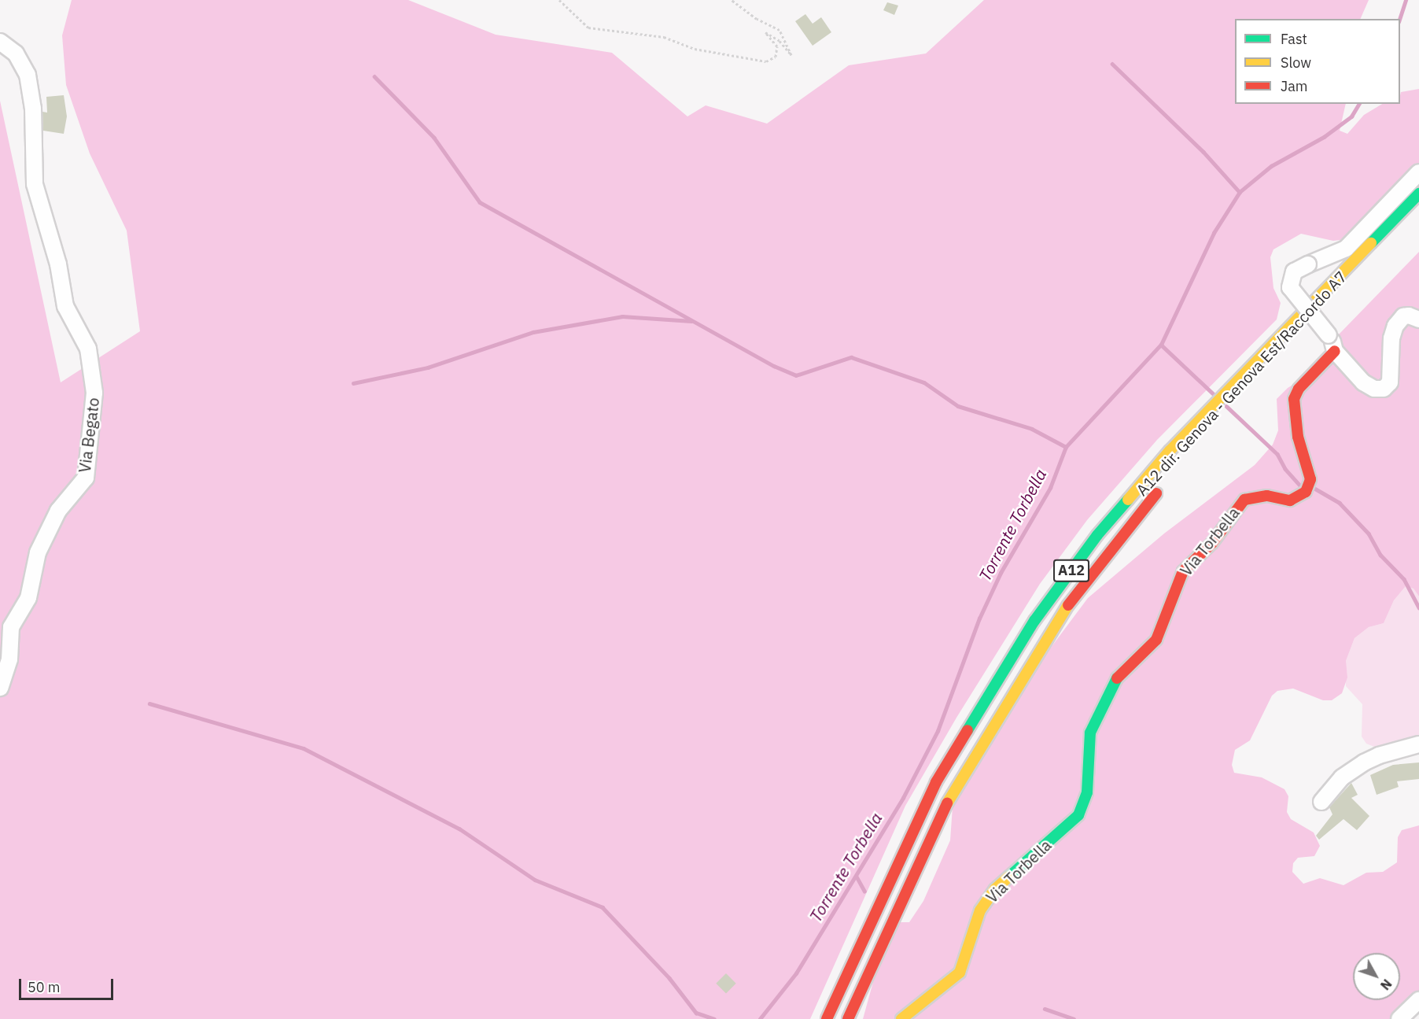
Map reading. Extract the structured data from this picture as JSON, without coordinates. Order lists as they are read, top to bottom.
{
  "streets": {
    "main road": ["A12 dir. Genova - Genova Est/Raccordo A7", "Via Torbella", "A12"],
    "street": ["Via Begato"]
  },
  "water": ["Torrente Torbella"],
  "legend": ["Fast", "Slow", "Jam"],
  "scale_bar": "50 m",
  "north": "bottom right"
}
